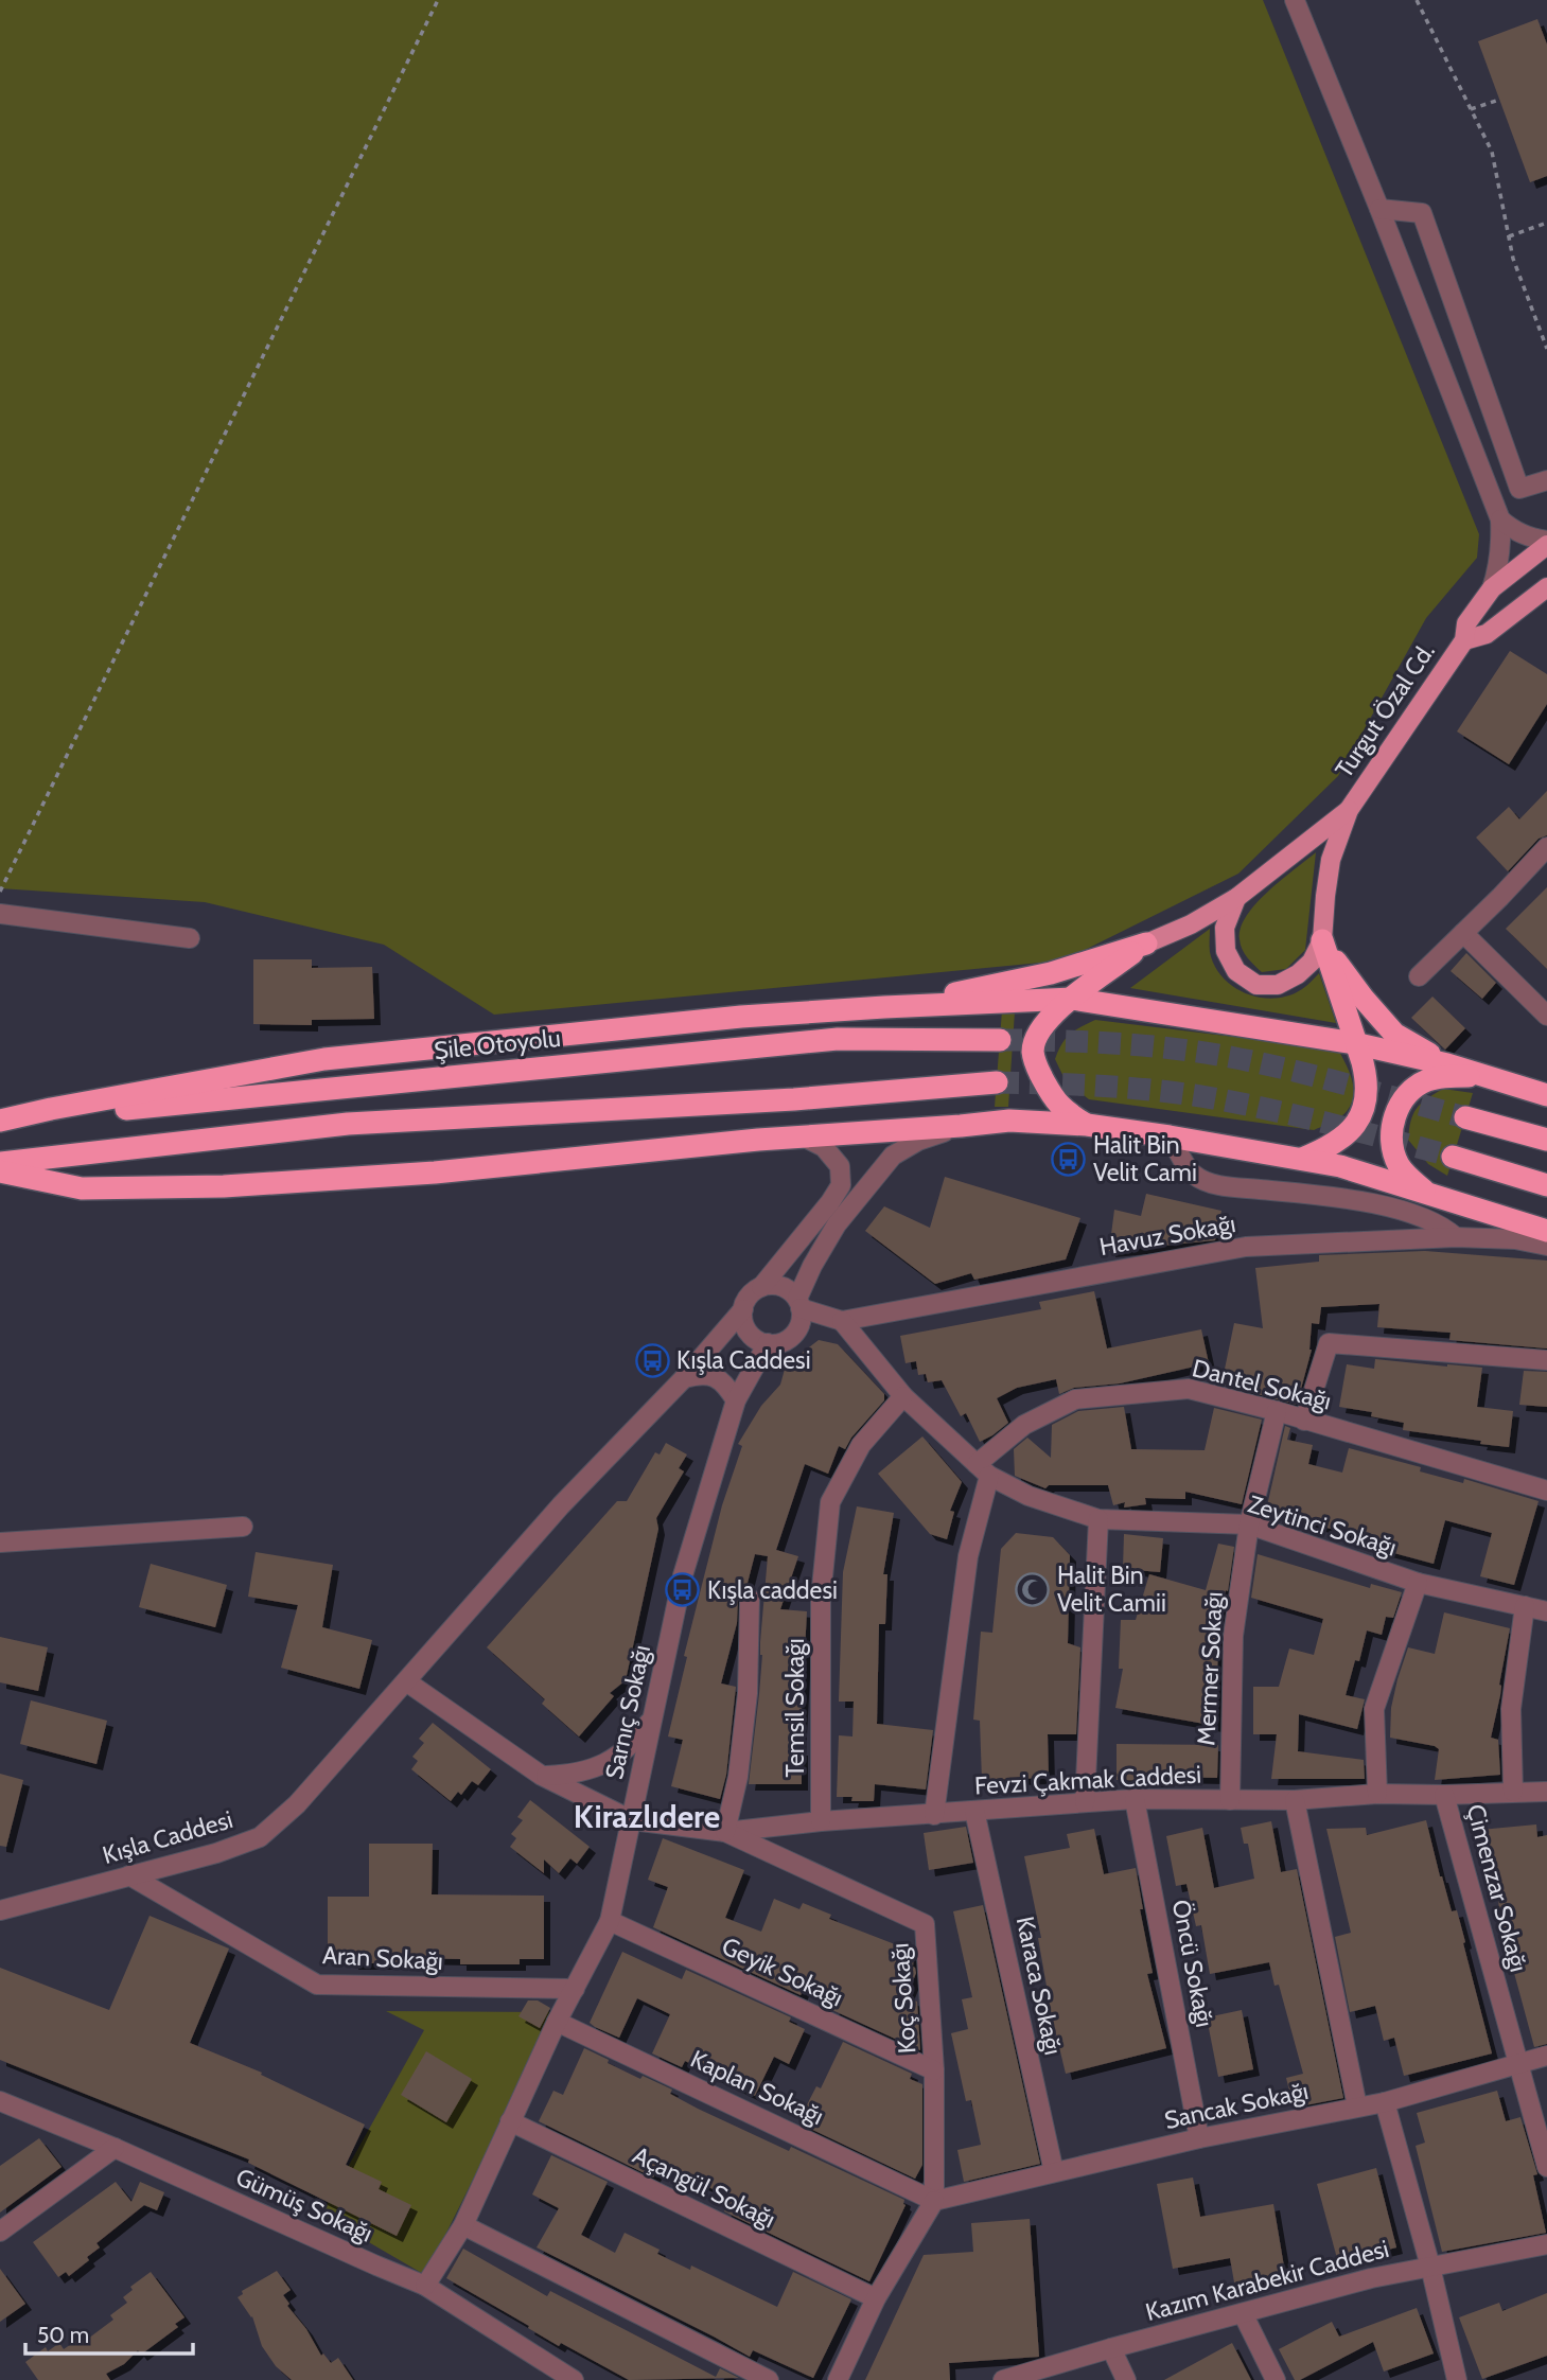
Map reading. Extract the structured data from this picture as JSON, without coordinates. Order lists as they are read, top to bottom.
{
  "streets": {
    "highway": ["Şile Otoyolu"],
    "main road": ["Turgut Özal Cd."],
    "street": [
      "Havuz Sokağı",
      "Dantel Sokağı",
      "Zeytinci Sokağı",
      "Mermer Sokağı",
      "Temsil Sokağı",
      "Sarnıç Sokağı",
      "Fevzi Çakmak Caddesi",
      "Kışla Caddesi",
      "Çimenzar Sokağı",
      "Aran Sokağı",
      "Öncü Sokağı",
      "Geyik Sokağı",
      "Karaca Sokağı",
      "Koç Sokağı",
      "Kaplan Sokağı",
      "Sancak Sokağı",
      "Açangül Sokağı",
      "Gümüş Sokağı",
      "Kazım Karabekir Caddesi"
    ]
  },
  "crossings": [
    ["Havuz Sokağı", "Zeytinci Sokağı"],
    ["Havuz Sokağı", "Sarnıç Sokağı"],
    ["Havuz Sokağı", "Kışla Caddesi"],
    ["Dantel Sokağı", "Zeytinci Sokağı"],
    ["Dantel Sokağı", "Mermer Sokağı"],
    ["Zeytinci Sokağı", "Mermer Sokağı"],
    ["Zeytinci Sokağı", "Temsil Sokağı"],
    ["Mermer Sokağı", "Fevzi Çakmak Caddesi"],
    ["Temsil Sokağı", "Fevzi Çakmak Caddesi"],
    ["Sarnıç Sokağı", "Fevzi Çakmak Caddesi"],
    ["Sarnıç Sokağı", "Kışla Caddesi"],
    ["Sarnıç Sokağı", "Aran Sokağı"],
    ["Sarnıç Sokağı", "Geyik Sokağı"],
    ["Sarnıç Sokağı", "Kaplan Sokağı"],
    ["Sarnıç Sokağı", "Açangül Sokağı"],
    ["Sarnıç Sokağı", "Gümüş Sokağı"],
    ["Fevzi Çakmak Caddesi", "Çimenzar Sokağı"],
    ["Fevzi Çakmak Caddesi", "Öncü Sokağı"],
    ["Fevzi Çakmak Caddesi", "Karaca Sokağı"],
    ["Fevzi Çakmak Caddesi", "Koç Sokağı"],
    ["Kışla Caddesi", "Aran Sokağı"],
    ["Çimenzar Sokağı", "Sancak Sokağı"],
    ["Öncü Sokağı", "Sancak Sokağı"],
    ["Geyik Sokağı", "Koç Sokağı"],
    ["Karaca Sokağı", "Sancak Sokağı"],
    ["Koç Sokağı", "Kaplan Sokağı"],
    ["Koç Sokağı", "Sancak Sokağı"],
    ["Kaplan Sokağı", "Sancak Sokağı"]
  ],
  "districts": ["Kirazlıdere"],
  "places": {
    "bus stop": ["Halit Bin Velit Cami", "Kışla Caddesi", "Kışla caddesi"],
    "mosque": ["Halit Bin Velit Camii"]
  },
  "scale_bar": "50 m"
}
